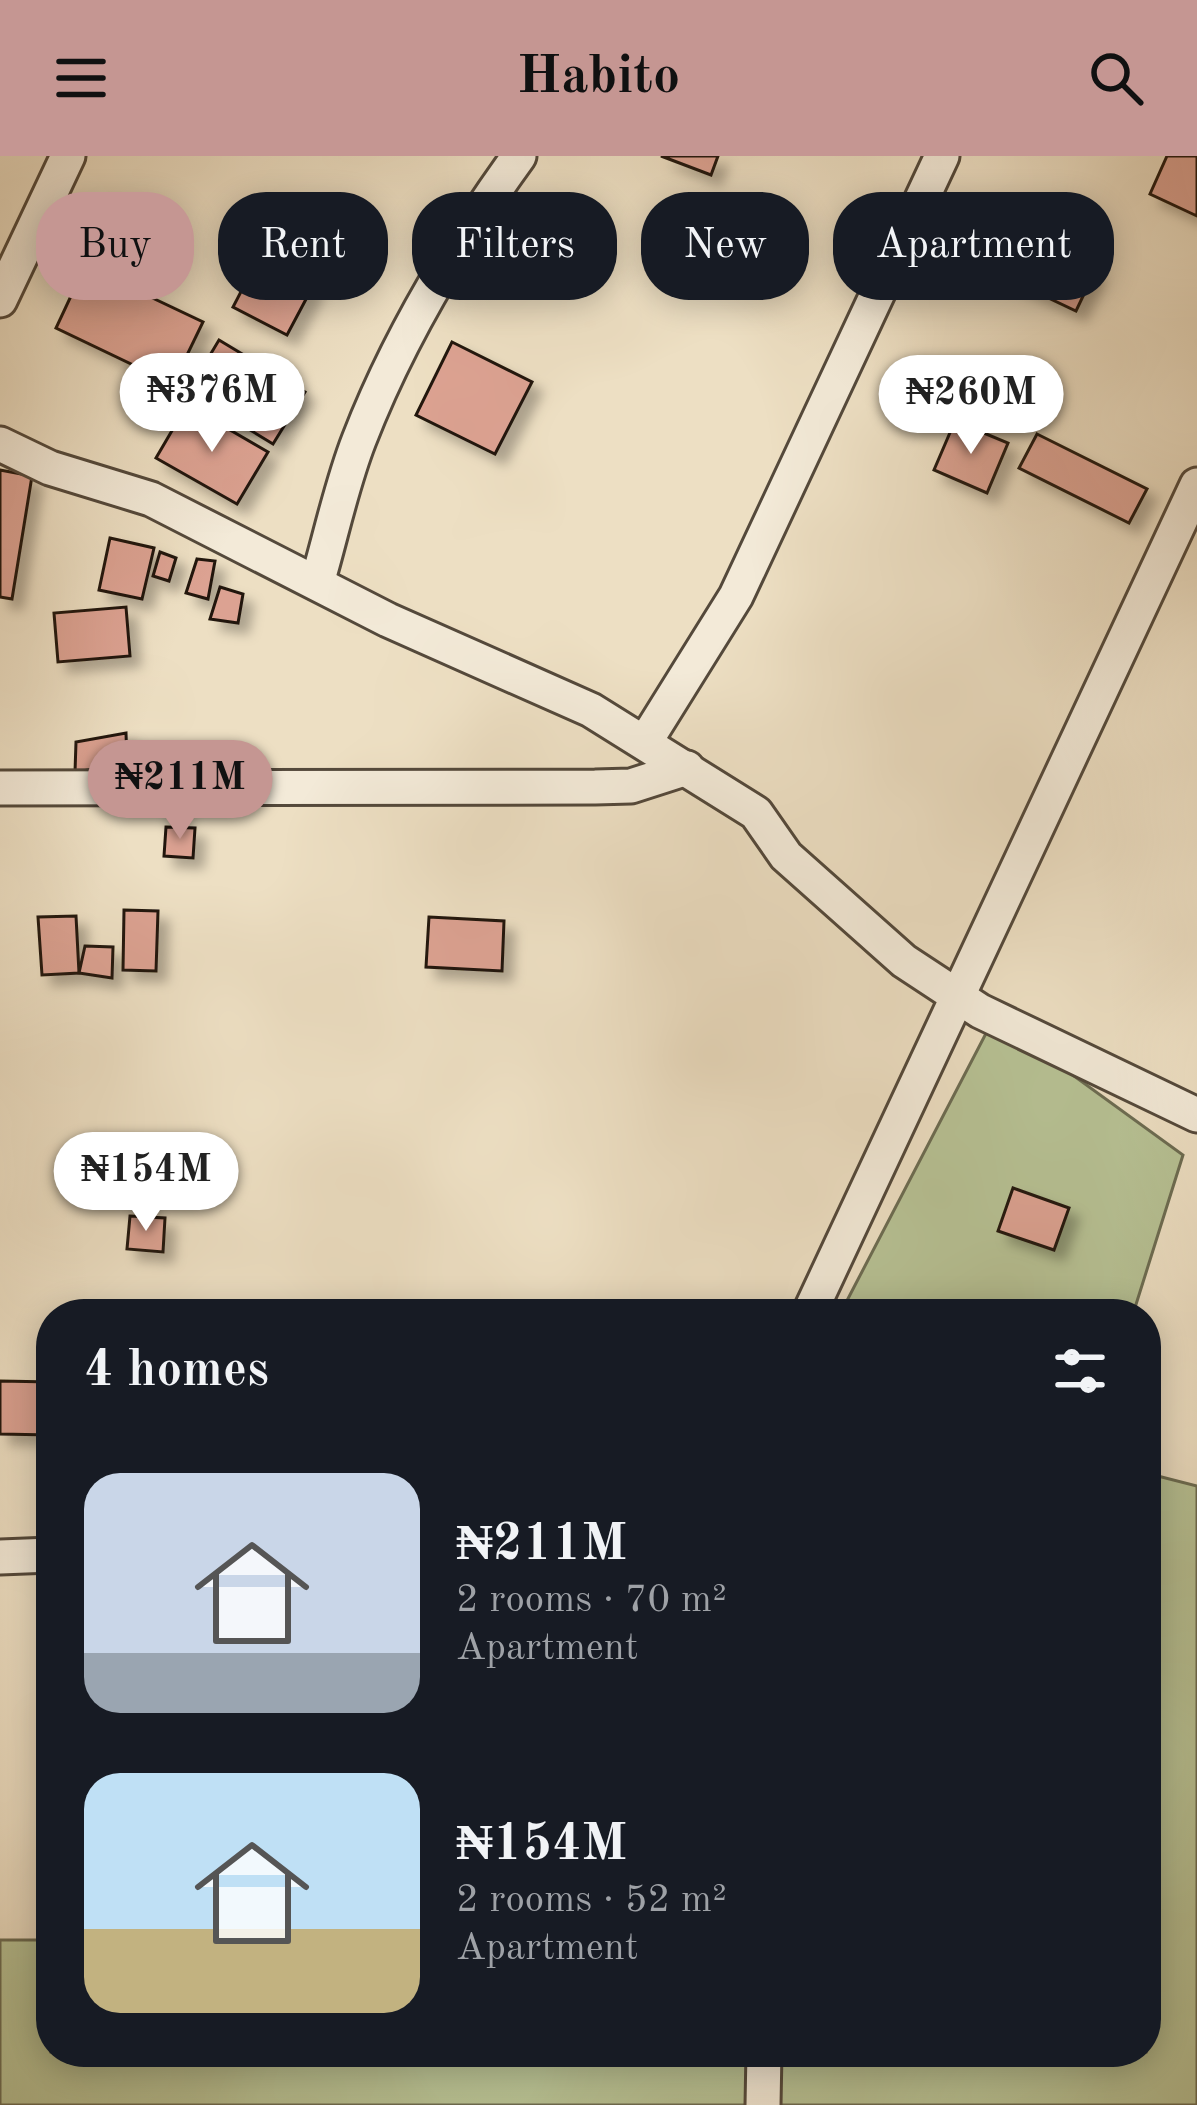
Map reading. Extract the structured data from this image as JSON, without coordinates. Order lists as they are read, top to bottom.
{
  "page": {
    "header": "Habito",
    "chip": [
      "Buy",
      "Rent",
      "Filters",
      "New",
      "Apartment"
    ],
    "price": [
      "₦376M",
      "₦260M",
      "₦211M",
      "₦154M"
    ],
    "heading": "4 homes",
    "list": [
      {
        "name": "₦211M",
        "note": "2 rooms · 70 m² · Apartment"
      },
      {
        "name": "₦154M",
        "note": "2 rooms · 52 m² · Apartment"
      }
    ]
  }
}
